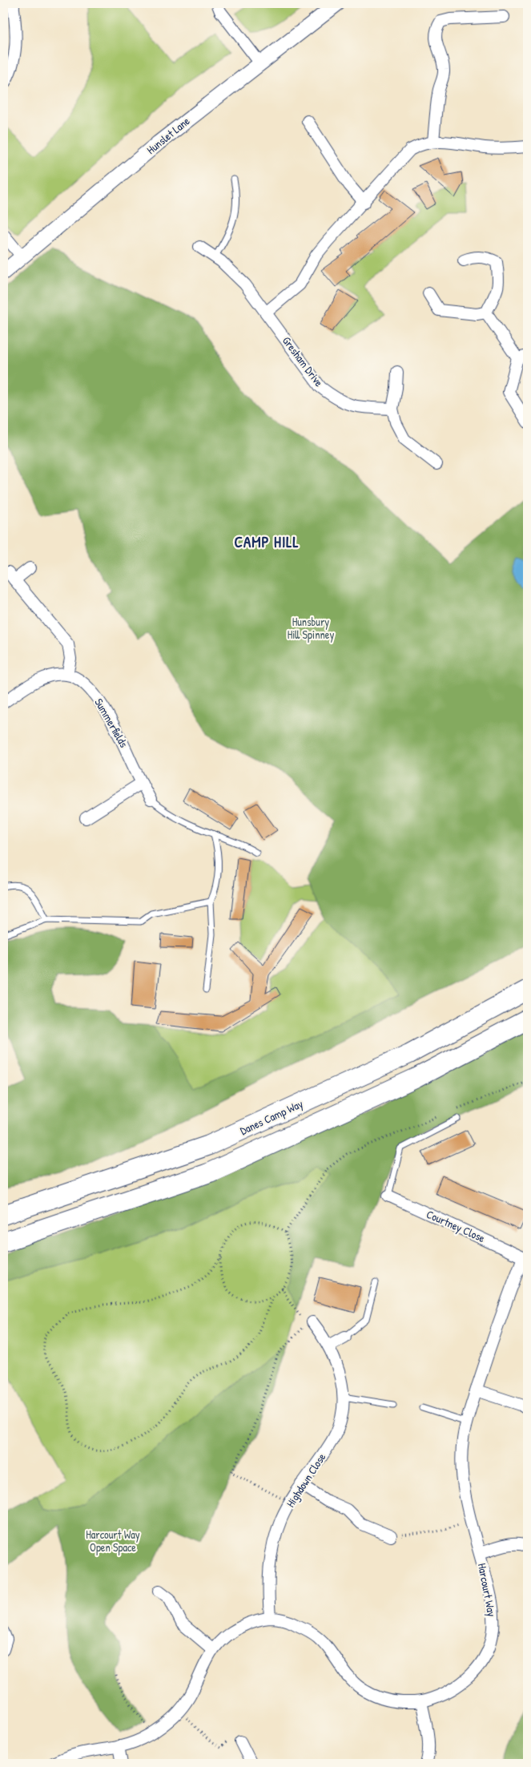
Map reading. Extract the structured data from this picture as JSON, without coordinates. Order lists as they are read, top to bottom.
{
  "streets": {
    "highway": ["Danes Camp Way"],
    "street": [
      "Hunslet Lane",
      "Gresham Drive",
      "Summerfields",
      "Courtney Close",
      "Highdown Close",
      "Harcourt Way"
    ]
  },
  "crossings": [
    ["Courtney Close", "Harcourt Way"],
    ["Highdown Close", "Harcourt Way"]
  ],
  "districts": ["CAMP HILL"],
  "parks": ["Hunsbury Hill Spinney", "Harcourt Way Open Space"]
}
